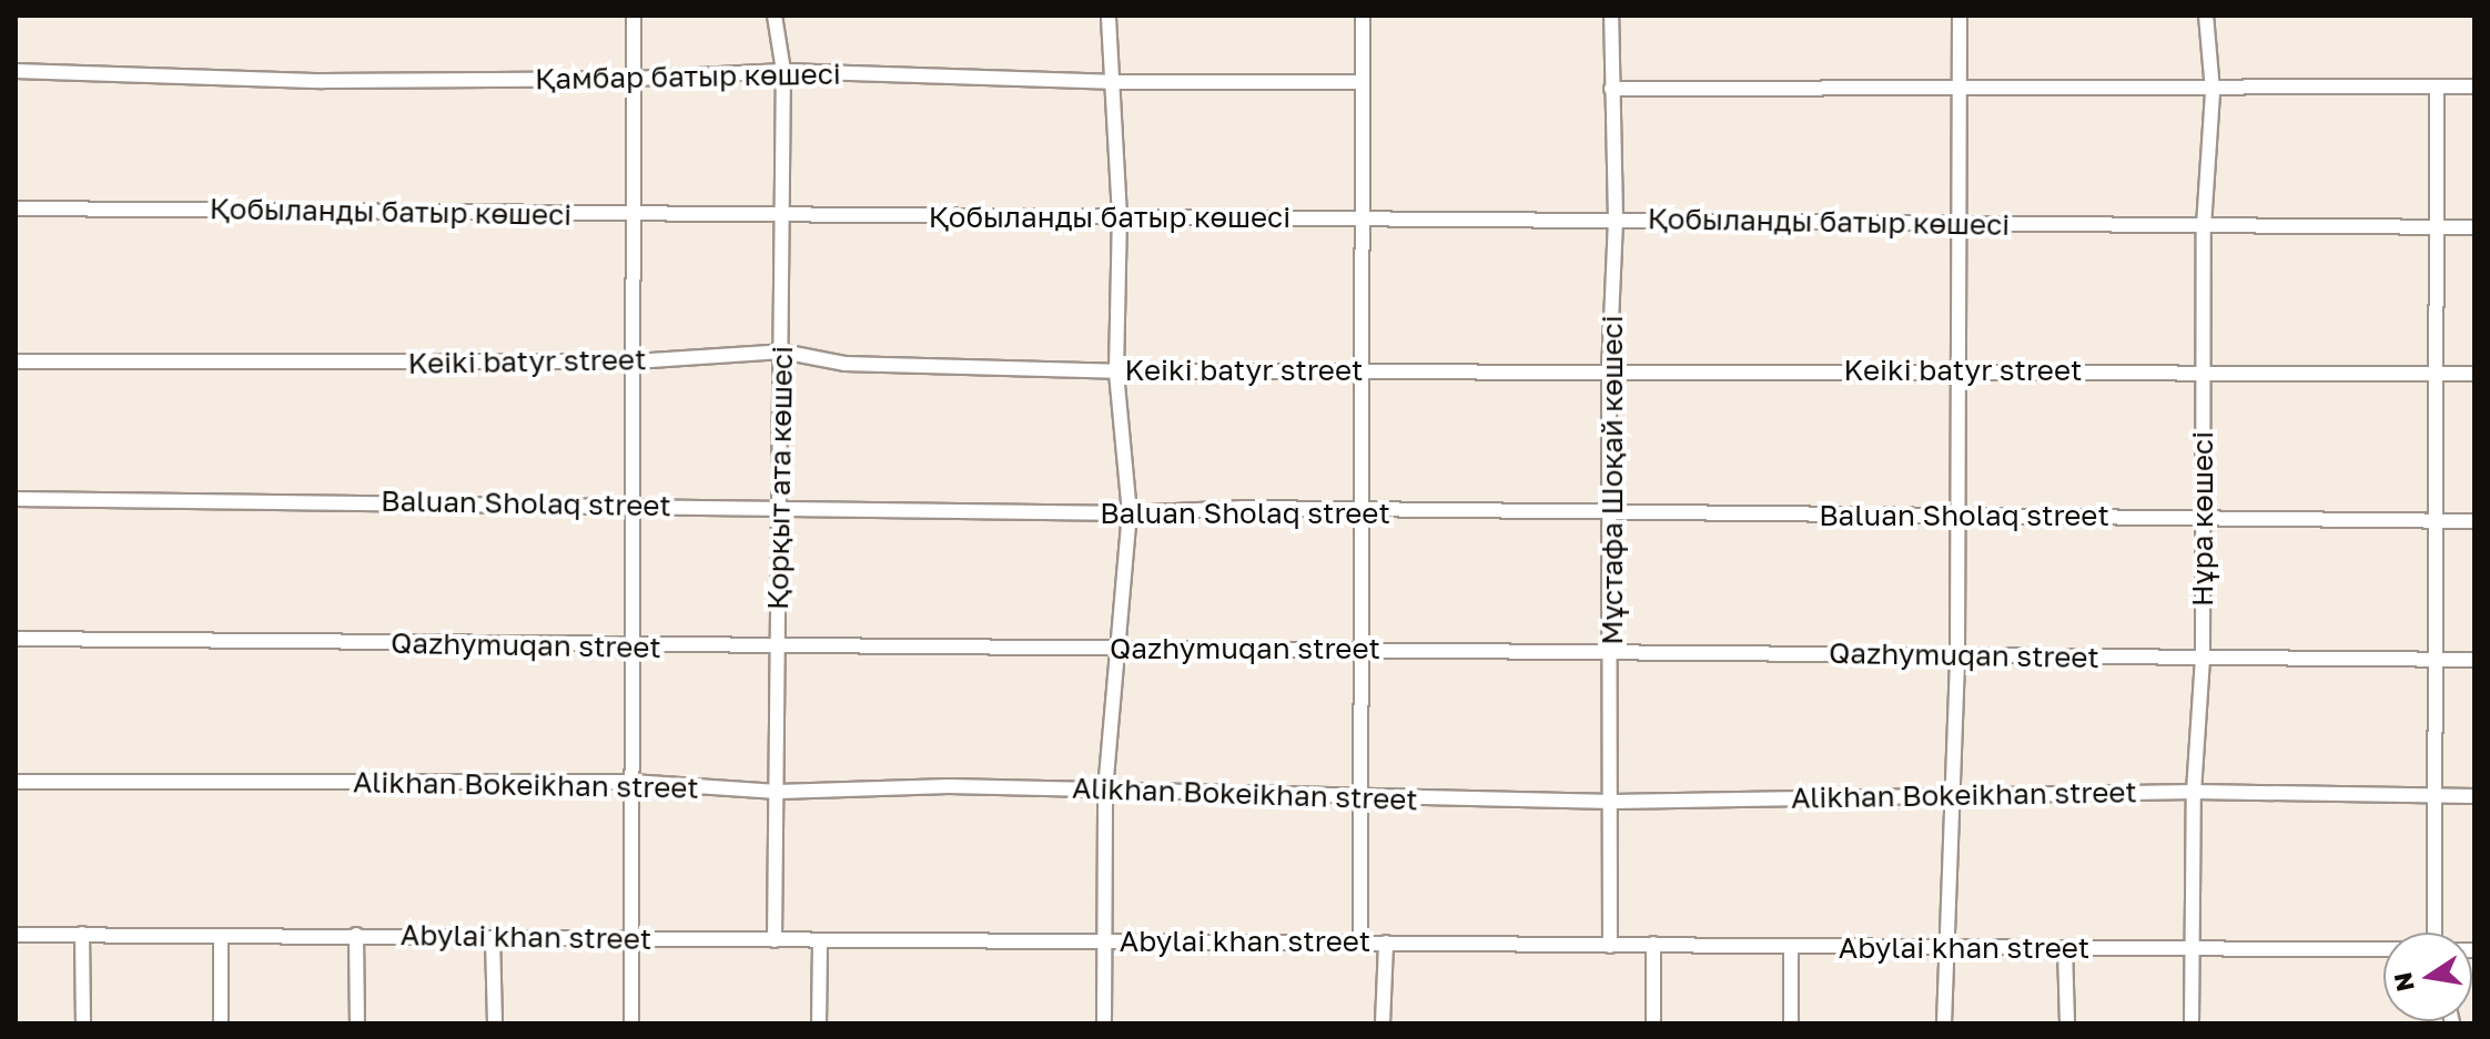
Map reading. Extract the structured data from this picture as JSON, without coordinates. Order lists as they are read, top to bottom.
{
  "streets": {
    "street": [
      "Қамбар батыр көшесі",
      "Қобыланды батыр көшесі",
      "Keiki batyr street",
      "Қорқыт ата көшесі",
      "Мұстафа Шоқай көшесі",
      "Baluan Sholaq street",
      "Нұра көшесі",
      "Qazhymuqan street",
      "Alikhan Bokeikhan street",
      "Abylai khan street"
    ]
  },
  "crossings": [
    ["Қамбар батыр көшесі", "Қорқыт ата көшесі"],
    ["Қобыланды батыр көшесі", "Қорқыт ата көшесі"],
    ["Қобыланды батыр көшесі", "Мұстафа Шоқай көшесі"],
    ["Қобыланды батыр көшесі", "Нұра көшесі"],
    ["Keiki batyr street", "Қорқыт ата көшесі"],
    ["Keiki batyr street", "Мұстафа Шоқай көшесі"],
    ["Keiki batyr street", "Нұра көшесі"],
    ["Қорқыт ата көшесі", "Baluan Sholaq street"],
    ["Қорқыт ата көшесі", "Qazhymuqan street"],
    ["Қорқыт ата көшесі", "Alikhan Bokeikhan street"],
    ["Қорқыт ата көшесі", "Abylai khan street"],
    ["Мұстафа Шоқай көшесі", "Baluan Sholaq street"],
    ["Мұстафа Шоқай көшесі", "Qazhymuqan street"],
    ["Мұстафа Шоқай көшесі", "Alikhan Bokeikhan street"],
    ["Мұстафа Шоқай көшесі", "Abylai khan street"],
    ["Baluan Sholaq street", "Нұра көшесі"],
    ["Нұра көшесі", "Qazhymuqan street"],
    ["Нұра көшесі", "Alikhan Bokeikhan street"],
    ["Нұра көшесі", "Abylai khan street"]
  ],
  "north": "left"
}
